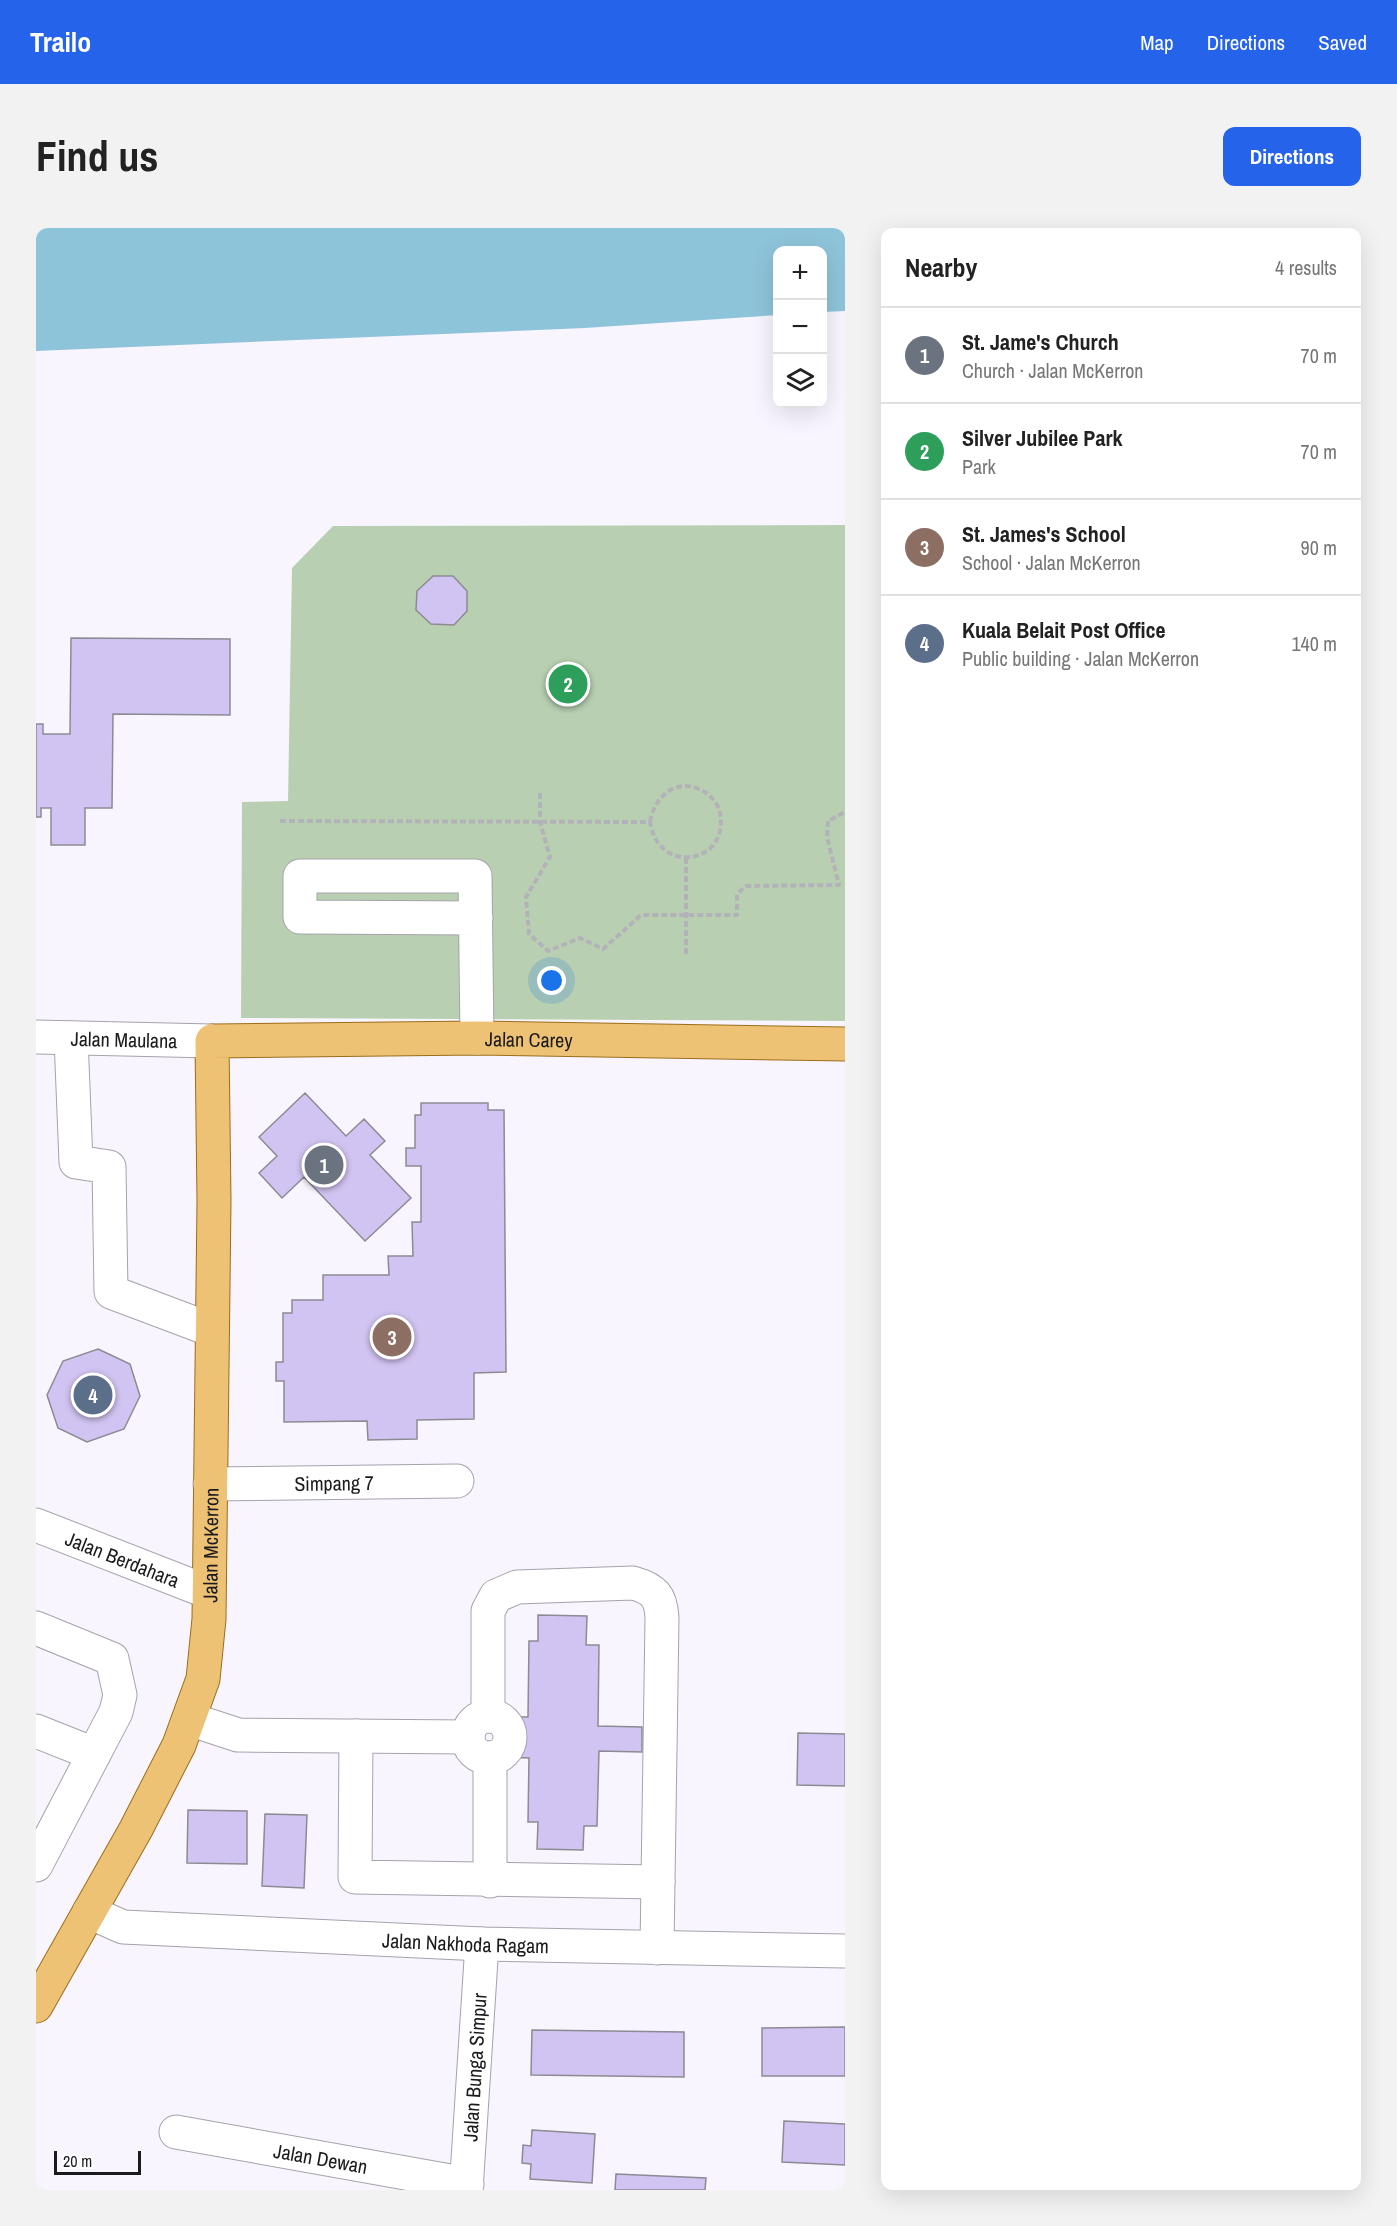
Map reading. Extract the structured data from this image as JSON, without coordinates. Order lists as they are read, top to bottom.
{
  "streets": {
    "main road": ["Jalan Carey", "Jalan McKerron"],
    "street": [
      "Jalan Maulana",
      "Simpang 7",
      "Jalan Berdahara",
      "Jalan Nakhoda Ragam",
      "Jalan Bunga Simpur",
      "Jalan Dewan"
    ]
  },
  "crossings": [
    ["Jalan Maulana", "Jalan Carey"],
    ["Jalan Maulana", "Jalan McKerron"],
    ["Jalan Carey", "Jalan McKerron"],
    ["Simpang 7", "Jalan McKerron"],
    ["Jalan McKerron", "Jalan Berdahara"],
    ["Jalan McKerron", "Jalan Nakhoda Ragam"],
    ["Jalan Nakhoda Ragam", "Jalan Bunga Simpur"],
    ["Jalan Bunga Simpur", "Jalan Dewan"]
  ],
  "scale_bar": "20 m",
  "page": {
    "header": "Trailo",
    "nav": ["Map", "Directions", "Saved"],
    "buttons": "Directions",
    "title": "Find us",
    "heading": ["Nearby", "4 results"],
    "map_buttons": ["+", "−"],
    "list": [
      {
        "mark": "1",
        "name": "St. Jame's Church",
        "note": "Church · Jalan McKerron",
        "value": "70 m"
      },
      {
        "mark": "2",
        "name": "Silver Jubilee Park",
        "note": "Park",
        "value": "70 m"
      },
      {
        "mark": "3",
        "name": "St. James's School",
        "note": "School · Jalan McKerron",
        "value": "90 m"
      },
      {
        "mark": "4",
        "name": "Kuala Belait Post Office",
        "note": "Public building · Jalan McKerron",
        "value": "140 m"
      }
    ],
    "pins": [
      "2",
      "1",
      "3",
      "4"
    ],
    "scale": "20 m"
  }
}
